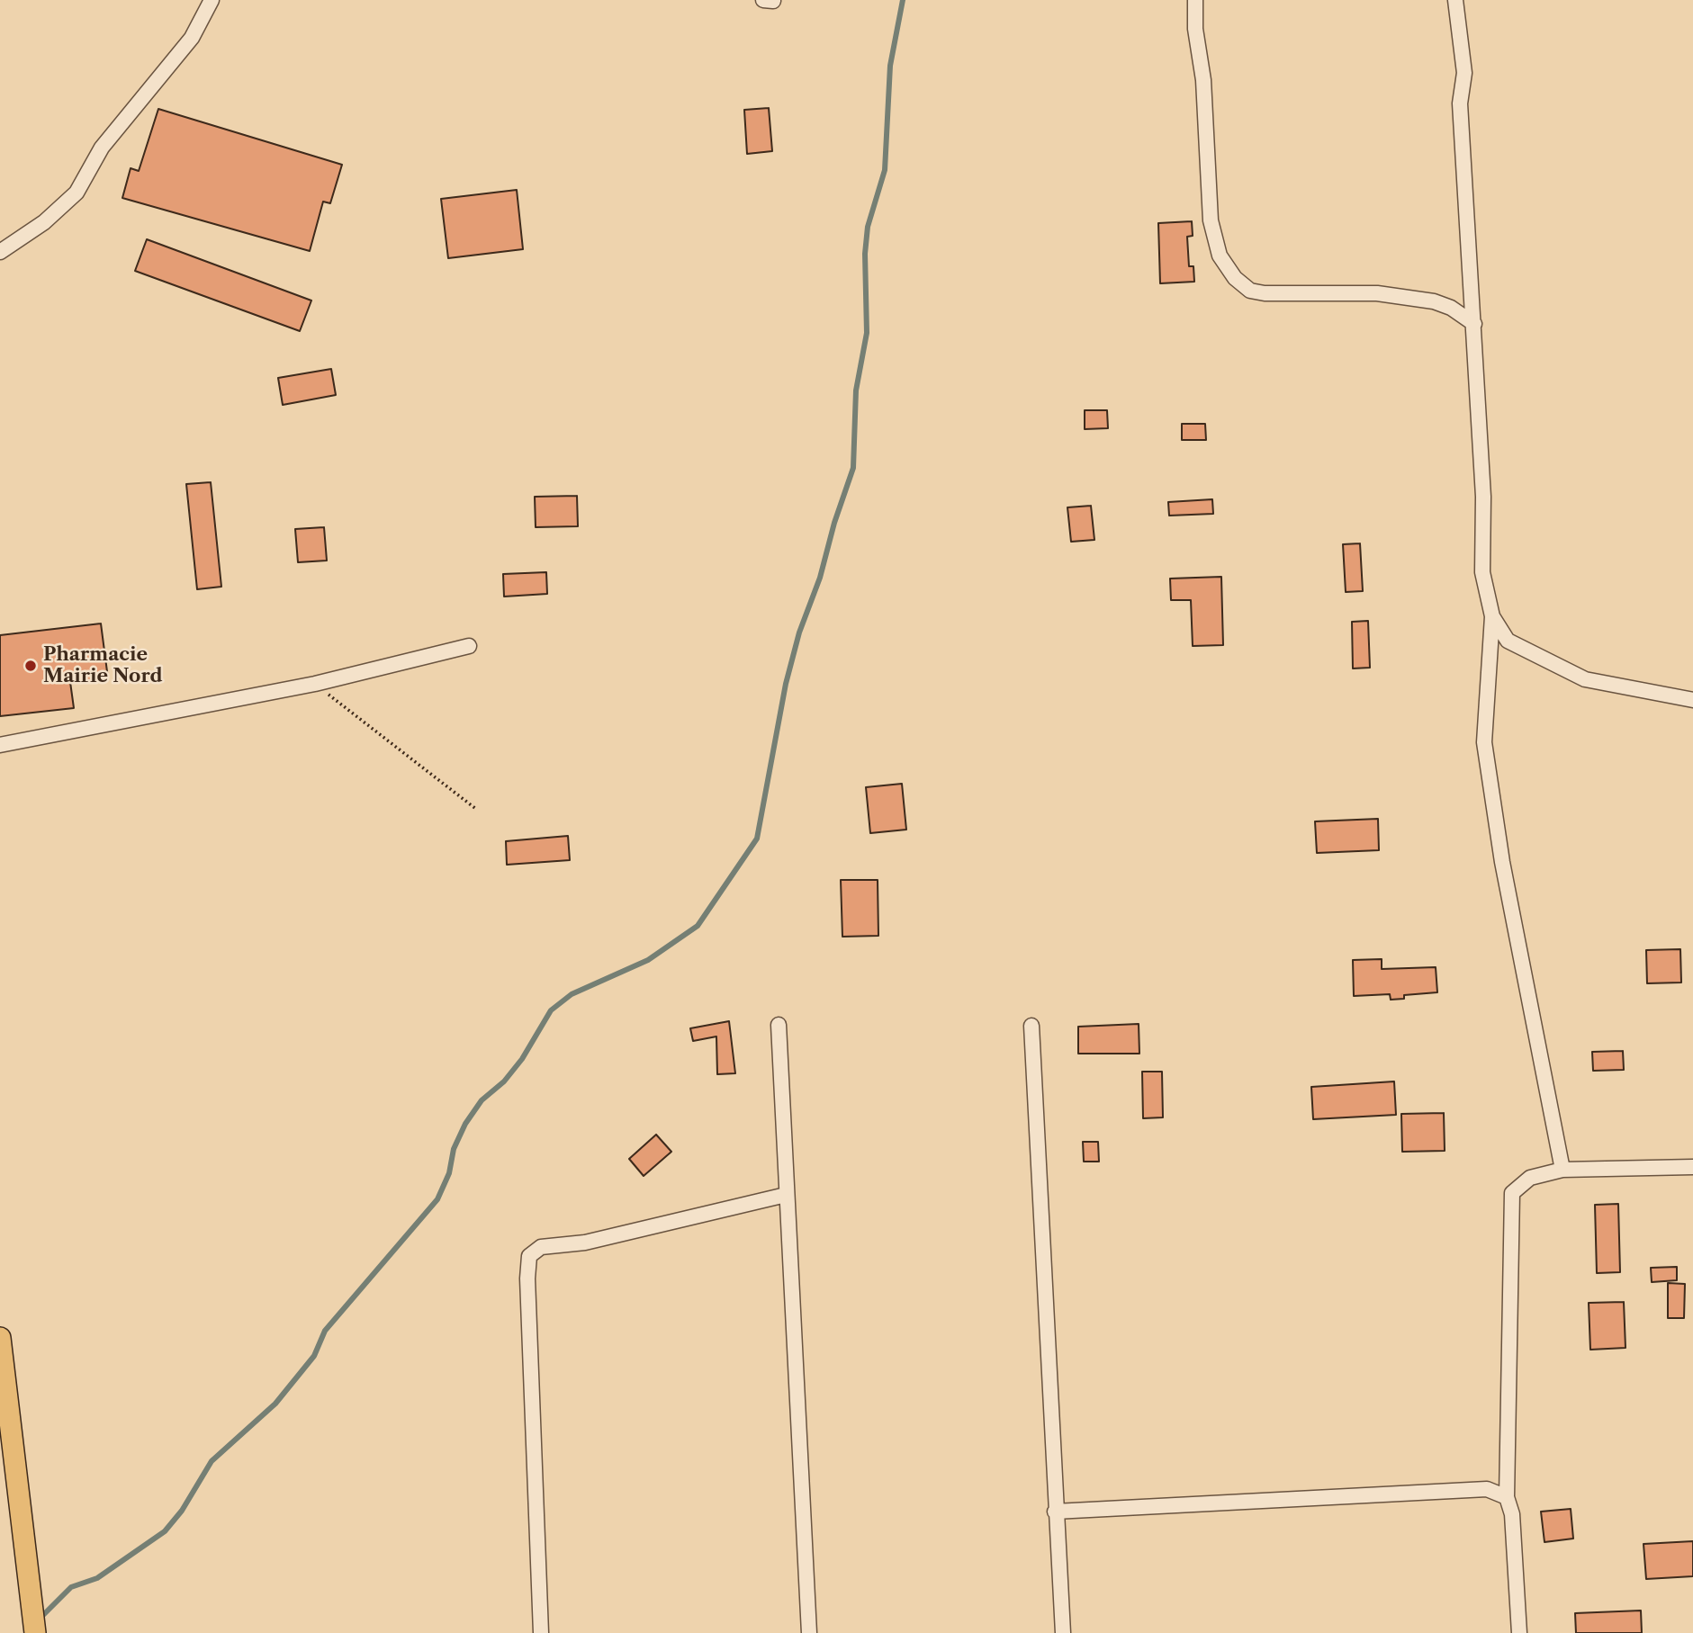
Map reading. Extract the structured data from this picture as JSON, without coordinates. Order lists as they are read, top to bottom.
{
  "places": ["Pharmacie Mairie Nord"]
}
